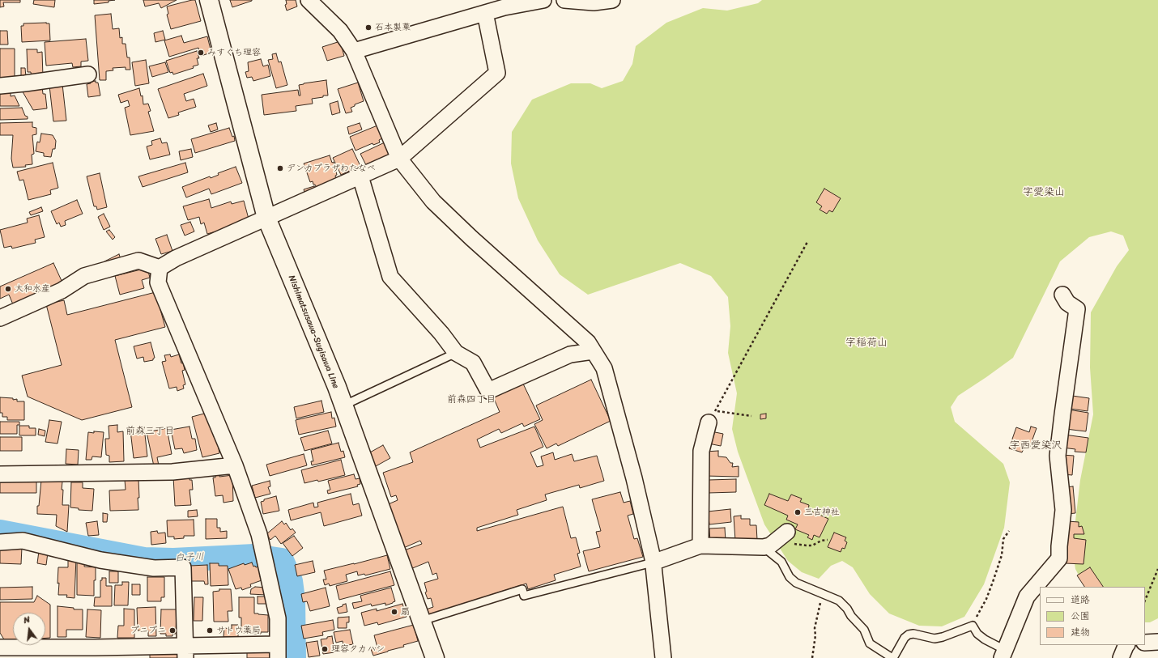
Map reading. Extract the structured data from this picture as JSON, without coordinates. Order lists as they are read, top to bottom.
{
  "streets": {
    "main road": ["Nishimatsusawa-Sugisawa Line"]
  },
  "districts": [
    "字愛染山",
    "字稲荷山",
    "前森四丁目",
    "前森三丁目",
    "字西愛染沢"
  ],
  "water": ["白子川"],
  "places": [
    "石本製菓",
    "みすぐち理容",
    "デンカプラザわたなべ",
    "大和水産",
    "三吉神社",
    "扇",
    "プニプニ",
    "サトウ薬局",
    "理容タカハシ"
  ],
  "legend": ["道路", "公園", "建物"],
  "north": "top"
}
